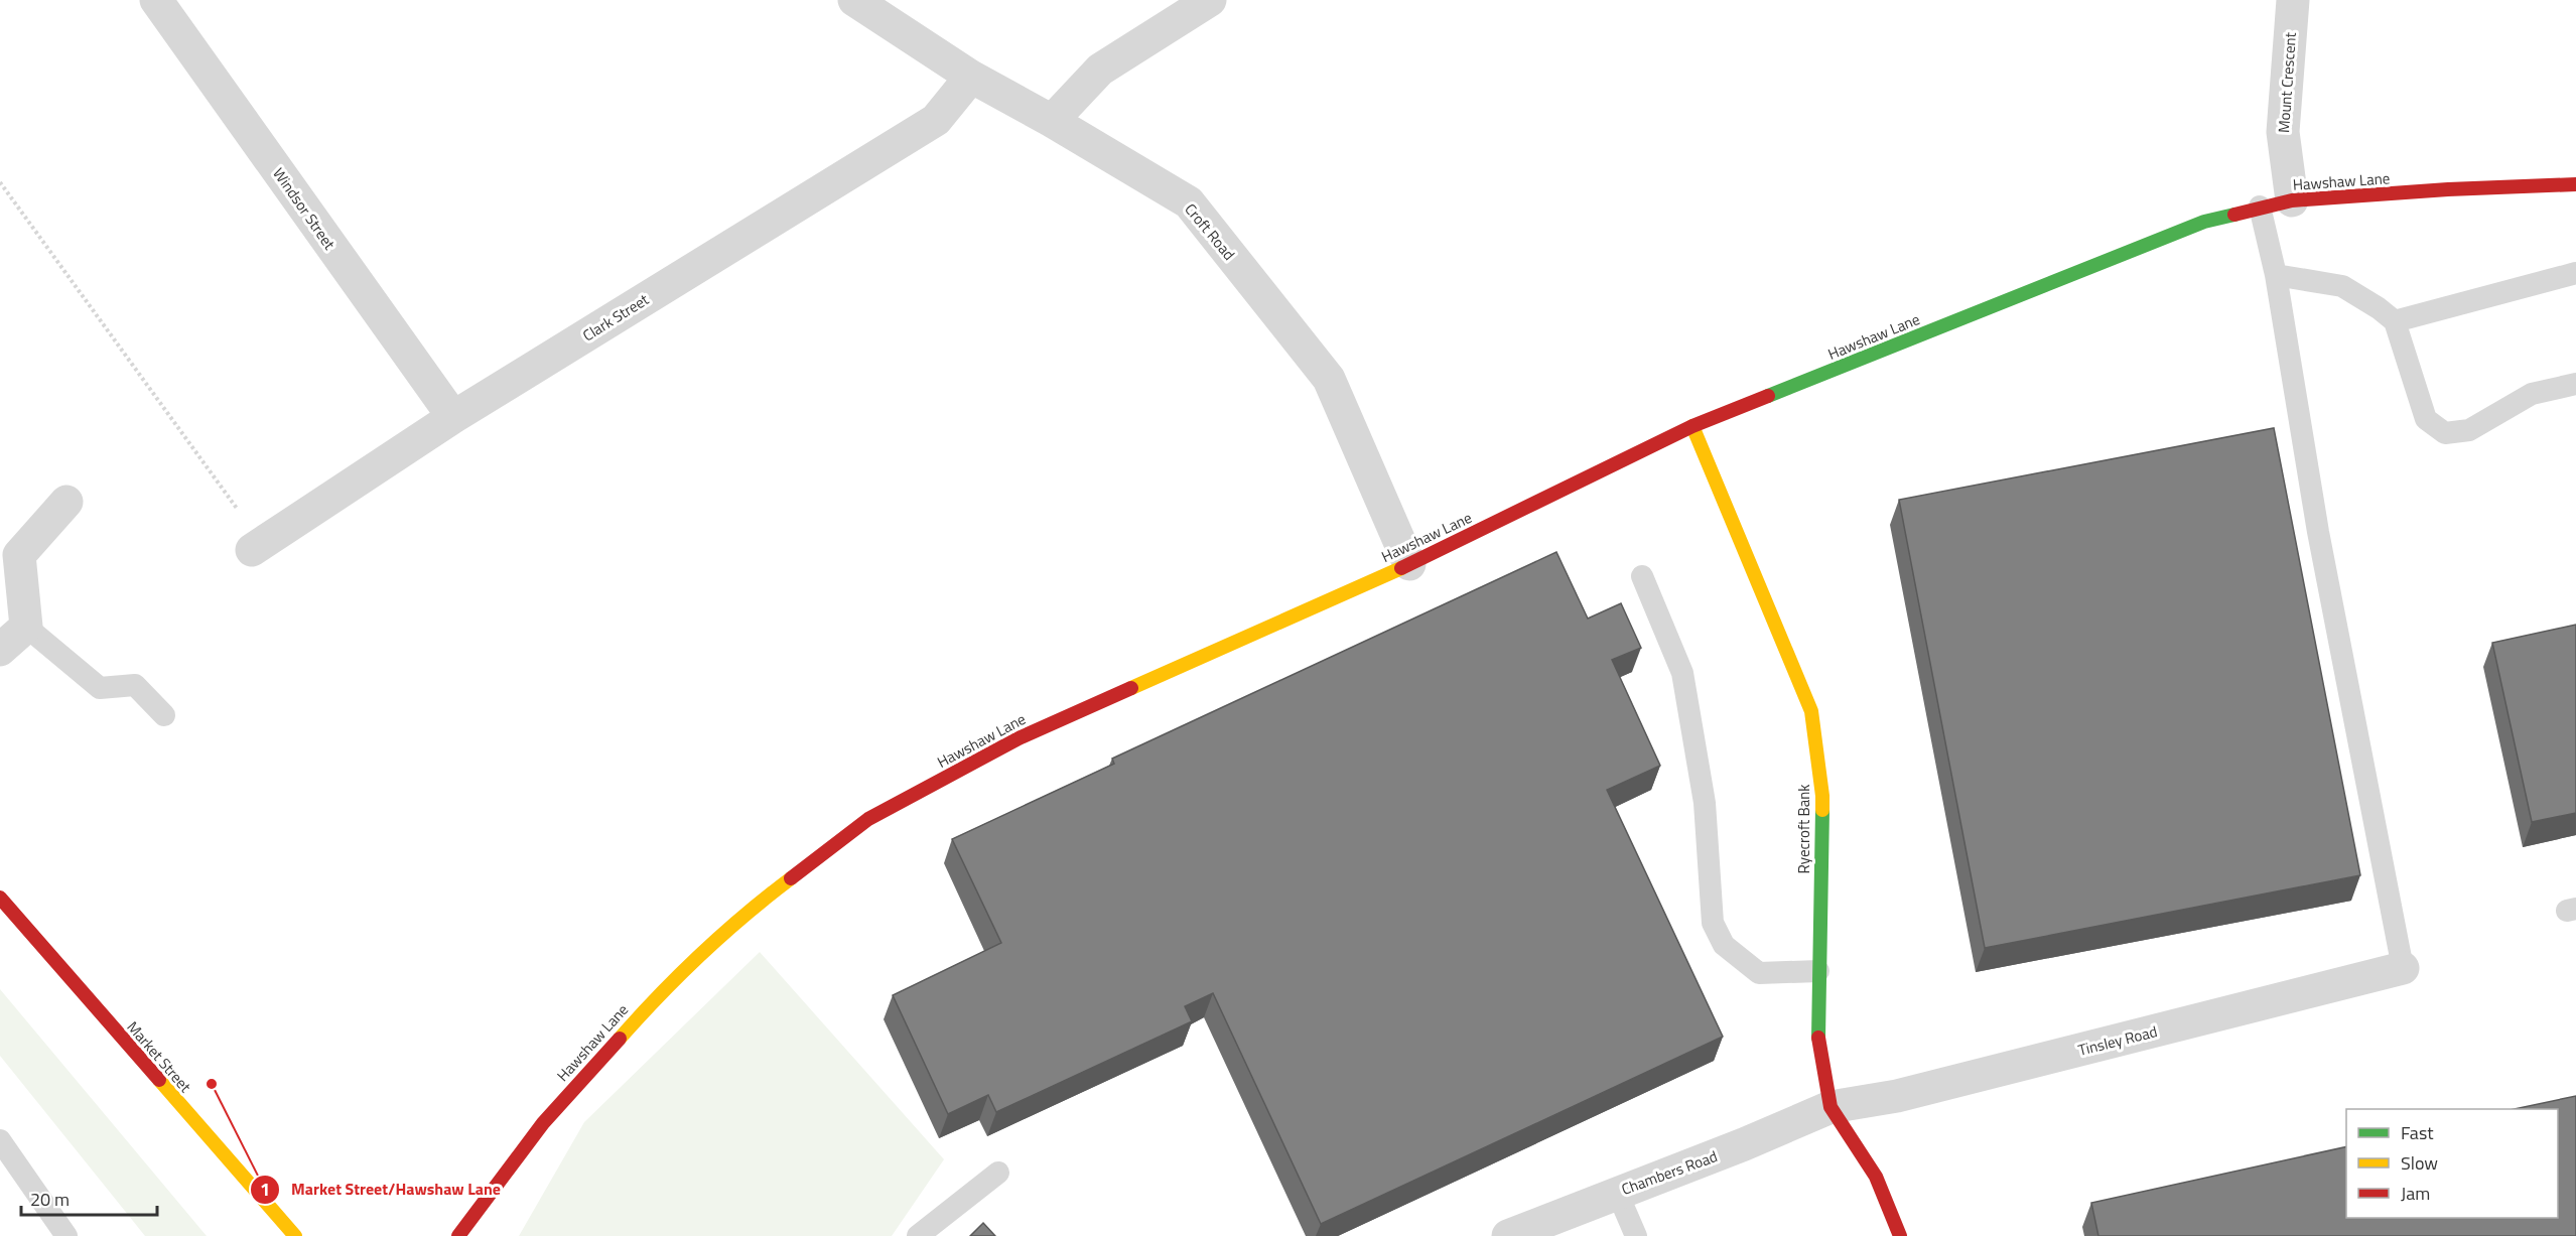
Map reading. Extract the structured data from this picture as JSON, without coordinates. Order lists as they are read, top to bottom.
{
  "streets": {
    "main road": ["Hawshaw Lane", "Ryecroft Bank", "Market Street"],
    "street": [
      "Mount Crescent",
      "Windsor Street",
      "Croft Road",
      "Clark Street",
      "Tinsley Road",
      "Chambers Road"
    ]
  },
  "crossings": [
    ["Mount Crescent", "Hawshaw Lane"],
    ["Hawshaw Lane", "Croft Road"],
    ["Hawshaw Lane", "Ryecroft Bank"],
    ["Windsor Street", "Clark Street"],
    ["Croft Road", "Clark Street"],
    ["Ryecroft Bank", "Tinsley Road"],
    ["Ryecroft Bank", "Chambers Road"],
    ["Tinsley Road", "Chambers Road"]
  ],
  "places": ["Market Street/Hawshaw Lane"],
  "legend": ["Fast", "Slow", "Jam"],
  "scale_bar": "20 m"
}
